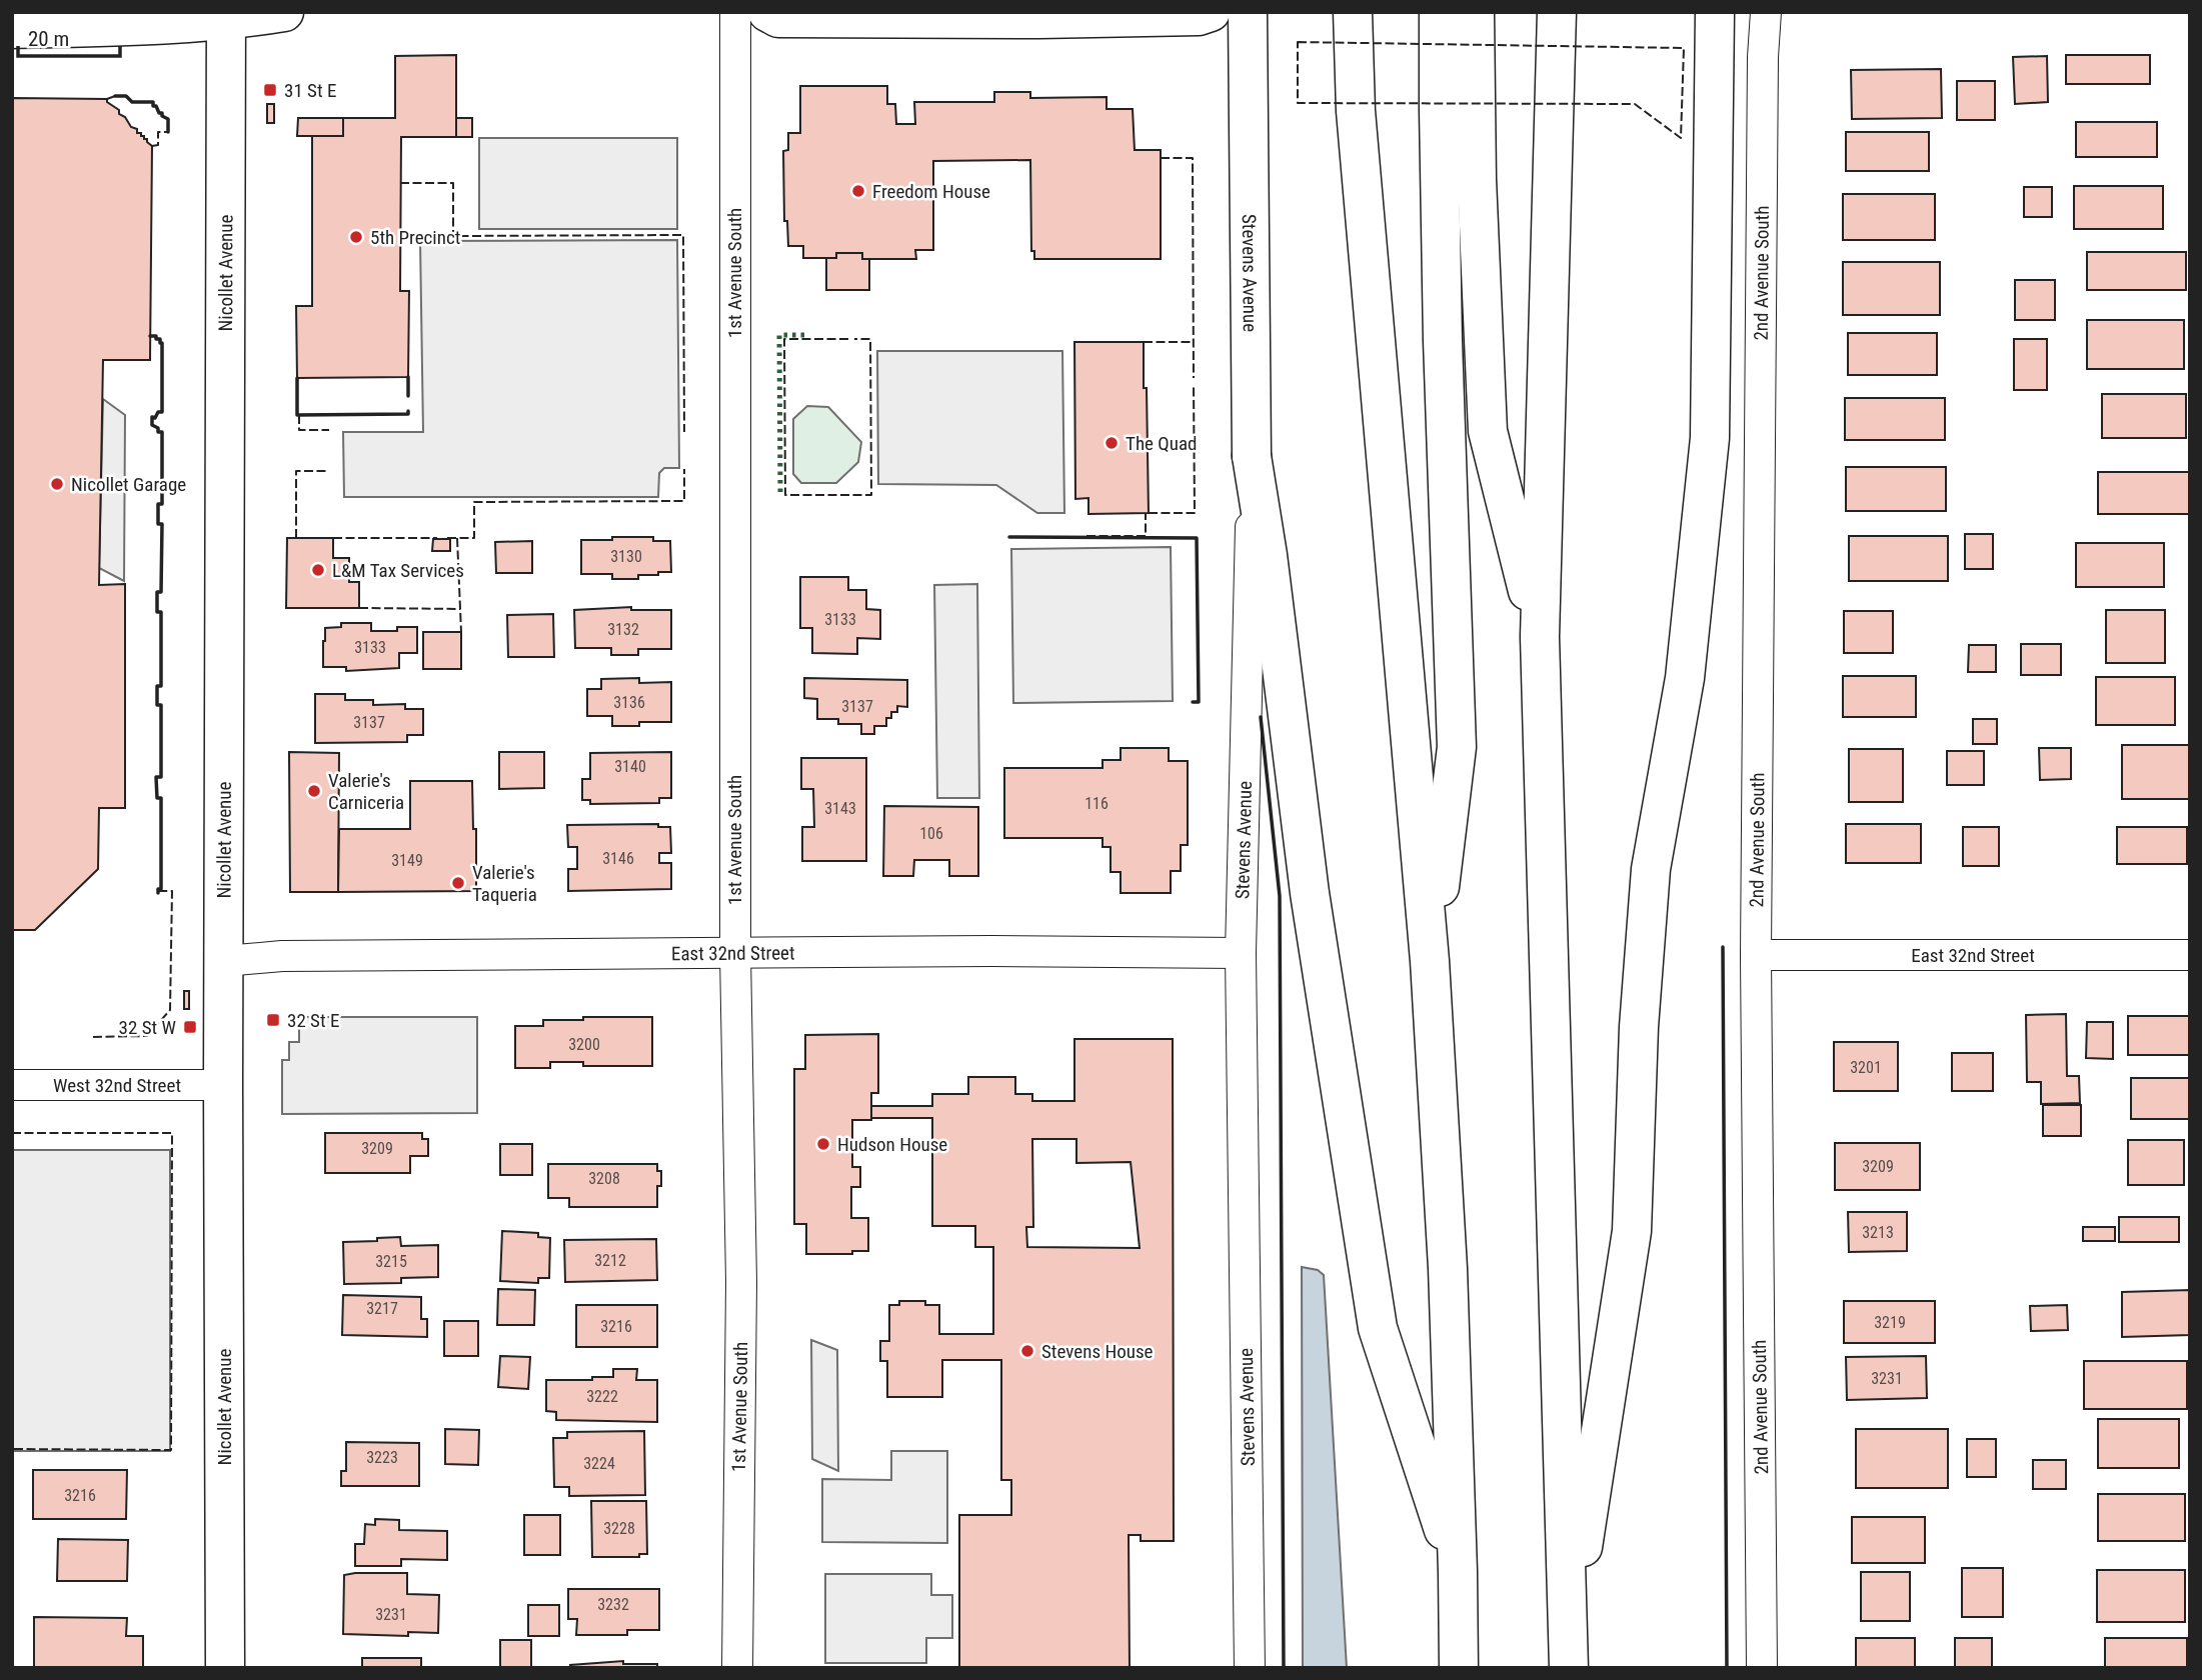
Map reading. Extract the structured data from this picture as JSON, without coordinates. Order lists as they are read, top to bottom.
{
  "streets": {
    "main road": ["Nicollet Avenue", "Stevens Avenue"],
    "street": [
      "1st Avenue South",
      "2nd Avenue South",
      "East 32nd Street",
      "West 32nd Street"
    ]
  },
  "crossings": [
    ["Nicollet Avenue", "East 32nd Street"],
    ["Nicollet Avenue", "West 32nd Street"],
    ["1st Avenue South", "East 32nd Street"],
    ["Stevens Avenue", "East 32nd Street"],
    ["2nd Avenue South", "East 32nd Street"]
  ],
  "places": {
    "transit": ["31 St E", "32 St E", "32 St W"],
    "other": [
      "Freedom House",
      "5th Precinct",
      "The Quad",
      "Nicollet Garage",
      "L&M Tax Services",
      "Valerie's Carniceria",
      "Valerie's Taqueria",
      "Hudson House",
      "Stevens House"
    ]
  },
  "house_numbers": [
    "3130",
    "3133",
    "3132",
    "3133",
    "3136",
    "3137",
    "3137",
    "3140",
    "116",
    "3143",
    "106",
    "3146",
    "3149",
    "3200",
    "3201",
    "3209",
    "3209",
    "3208",
    "3213",
    "3212",
    "3215",
    "3217",
    "3219",
    "3216",
    "3231",
    "3222",
    "3223",
    "3224",
    "3216",
    "3228",
    "3232",
    "3231"
  ],
  "scale_bar": "20 m"
}
